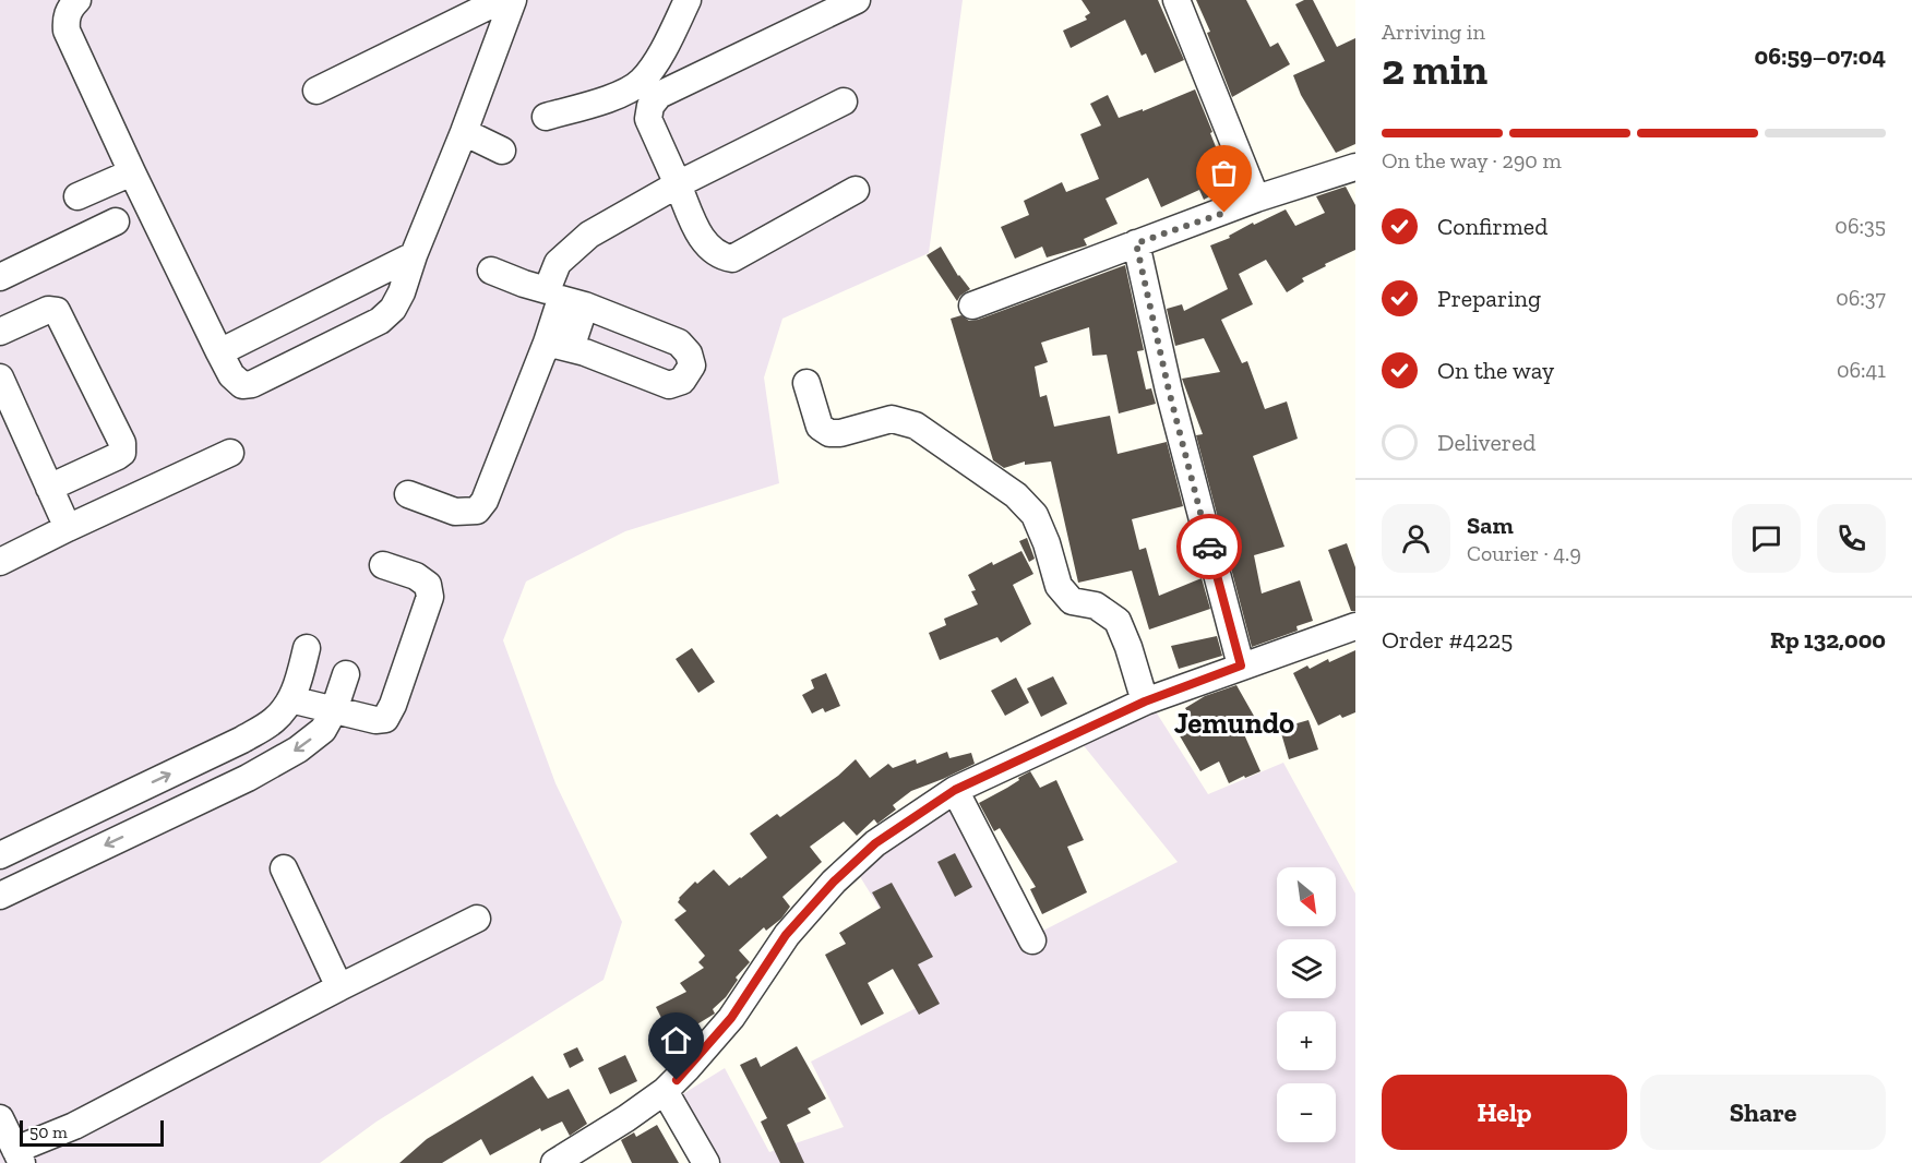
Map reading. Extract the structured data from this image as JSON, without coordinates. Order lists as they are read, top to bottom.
{
  "districts": ["Jemundo"],
  "scale_bar": "50 m",
  "north": "bottom right",
  "page": {
    "heading": ["2 min", "Arriving in", "06:59–07:04"],
    "panel": [
      "Sam",
      "Courier · 4.9",
      "Order #4225",
      "Rp 132,000"
    ],
    "bar": "On the way · 290 m",
    "list": [
      ["Confirmed", "06:35"],
      ["Preparing", "06:37"],
      ["On the way", "06:41"],
      "Delivered"
    ],
    "map_buttons": ["+", "−"],
    "buttons": ["Help", "Share"],
    "scale": "50 m"
  }
}
